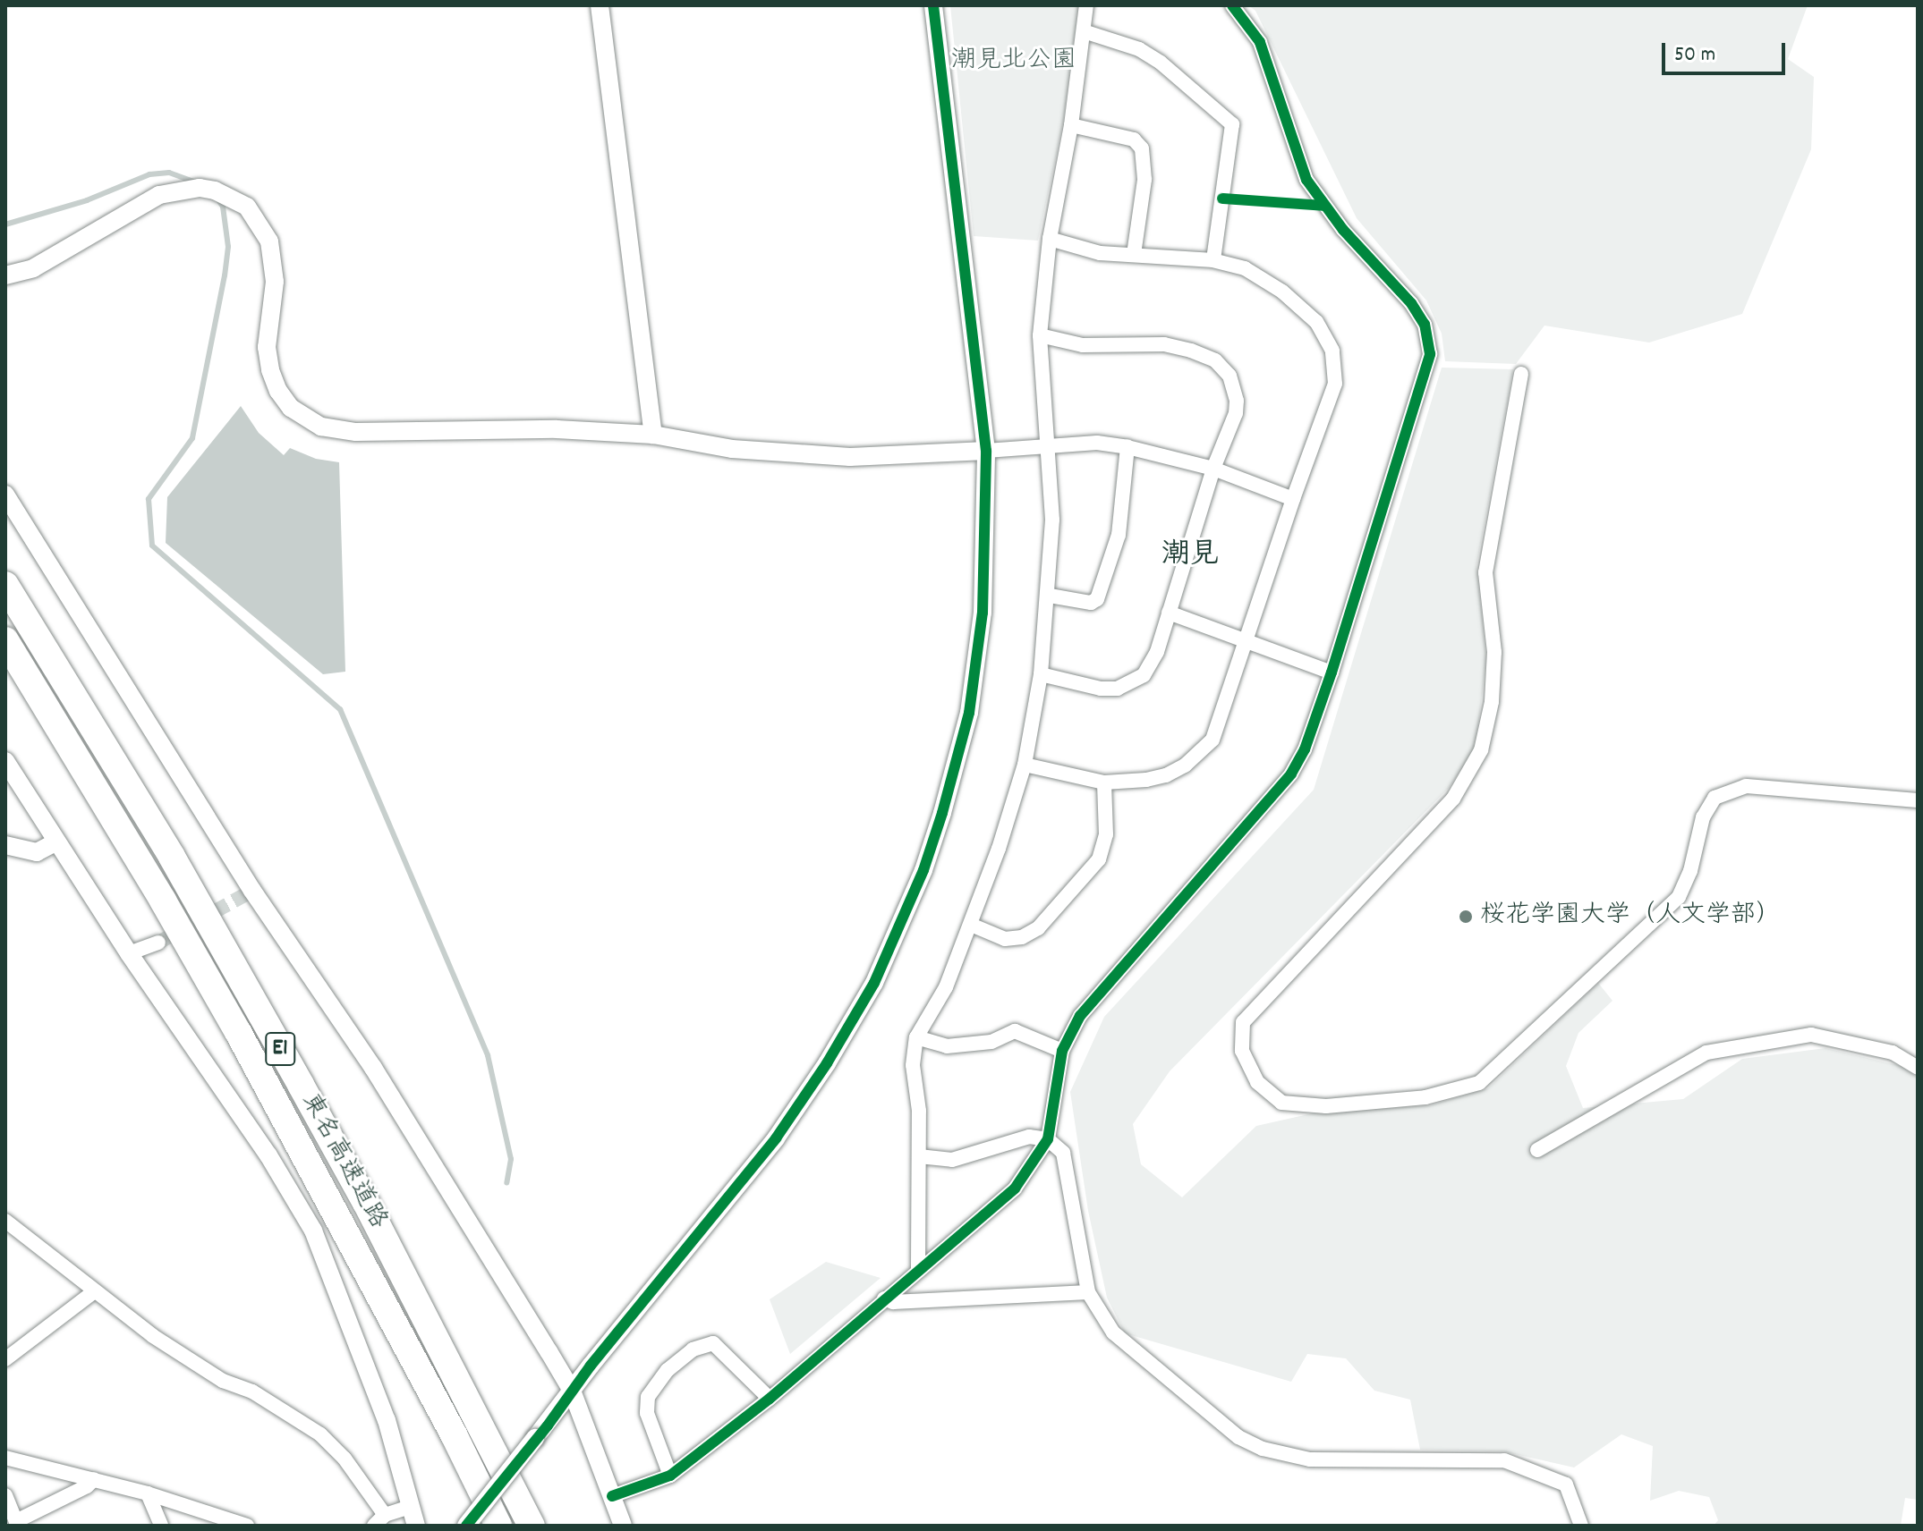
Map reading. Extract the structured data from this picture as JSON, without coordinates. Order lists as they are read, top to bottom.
{
  "streets": {
    "highway": ["E1", "東名高速道路"]
  },
  "districts": ["潮見"],
  "parks": ["潮見北公園"],
  "places": ["桜花学園大学（人文学部）"],
  "scale_bar": "50 m"
}
